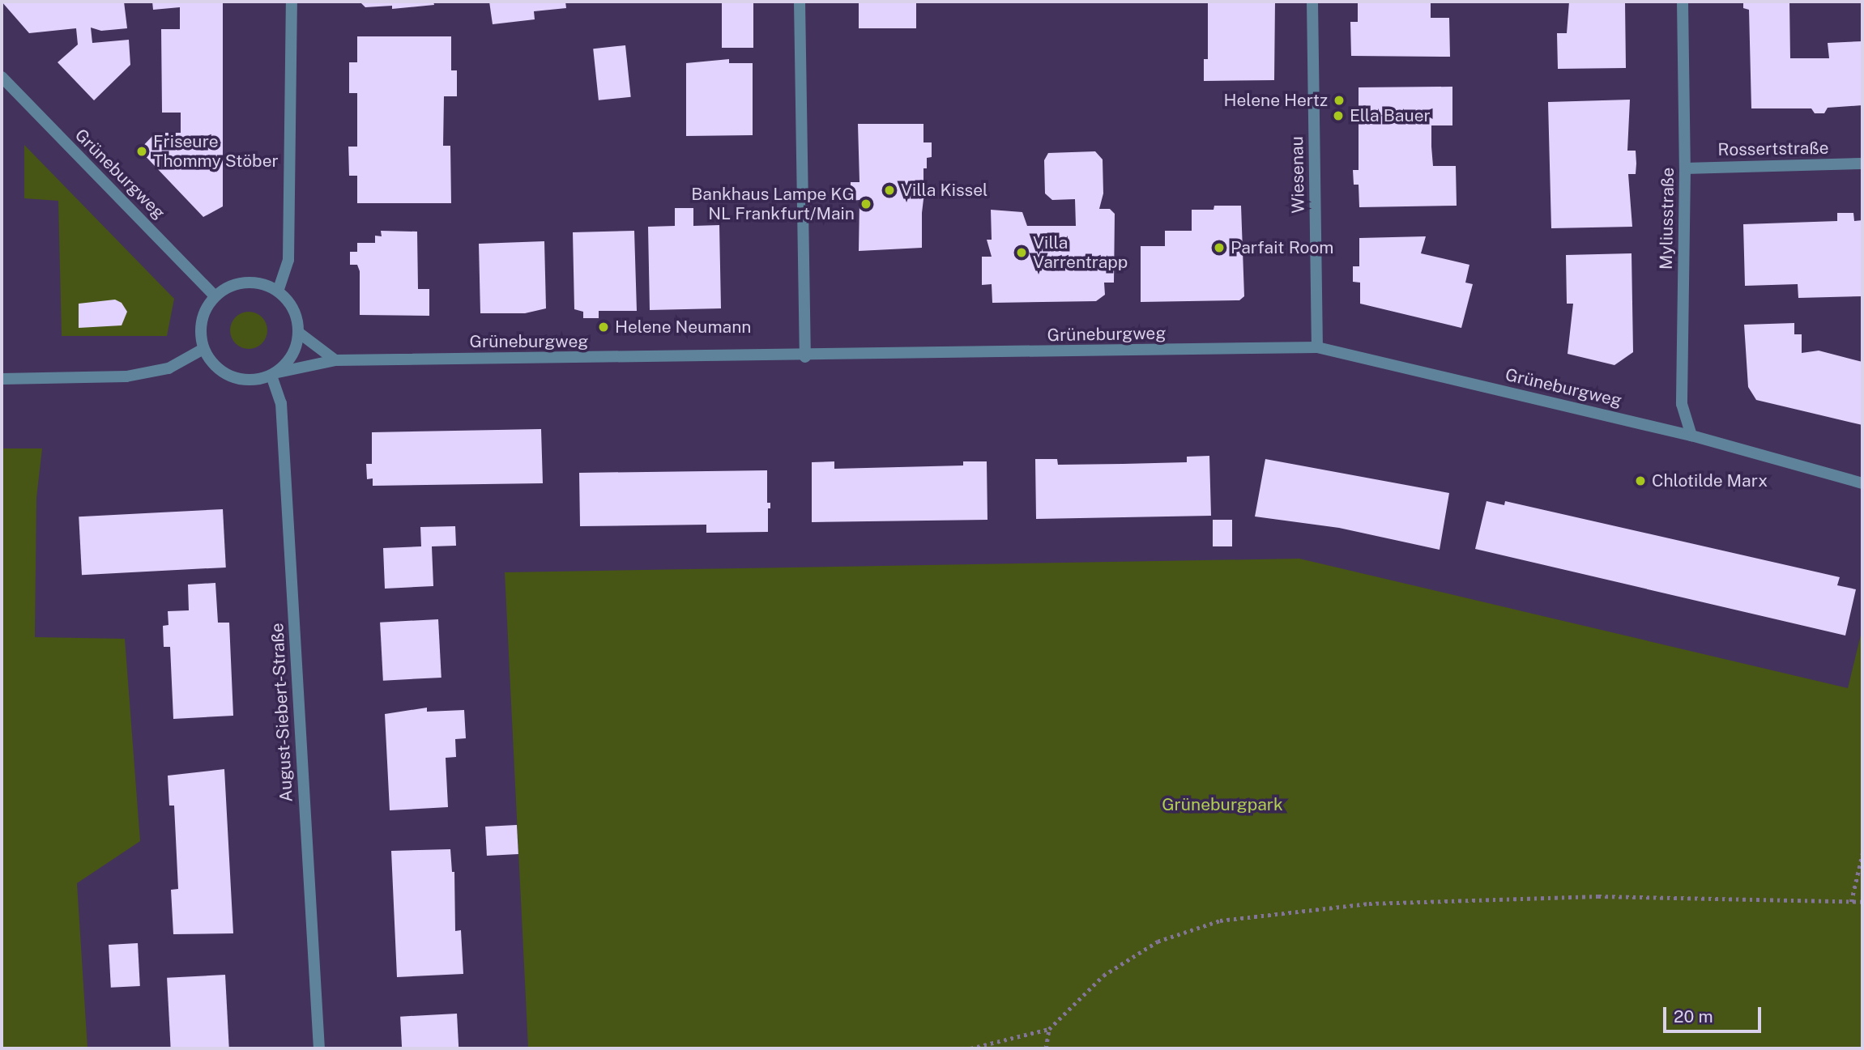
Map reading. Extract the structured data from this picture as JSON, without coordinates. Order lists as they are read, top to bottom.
{
  "streets": {
    "street": [
      "Rossertstraße",
      "Grüneburgweg",
      "Wiesenau",
      "Myliusstraße",
      "August-Siebert-Straße"
    ]
  },
  "crossings": [
    ["Rossertstraße", "Myliusstraße"],
    ["Grüneburgweg", "Wiesenau"],
    ["Grüneburgweg", "Myliusstraße"],
    ["Grüneburgweg", "August-Siebert-Straße"]
  ],
  "parks": ["Grüneburgpark"],
  "places": [
    "Helene Hertz",
    "Ella Bauer",
    "Friseure Thommy Stöber",
    "Villa Kissel",
    "Bankhaus Lampe KG NL Frankfurt/Main",
    "Parfait Room",
    "Villa Varrentrapp",
    "Helene Neumann",
    "Chlotilde Marx"
  ],
  "scale_bar": "20 m"
}
